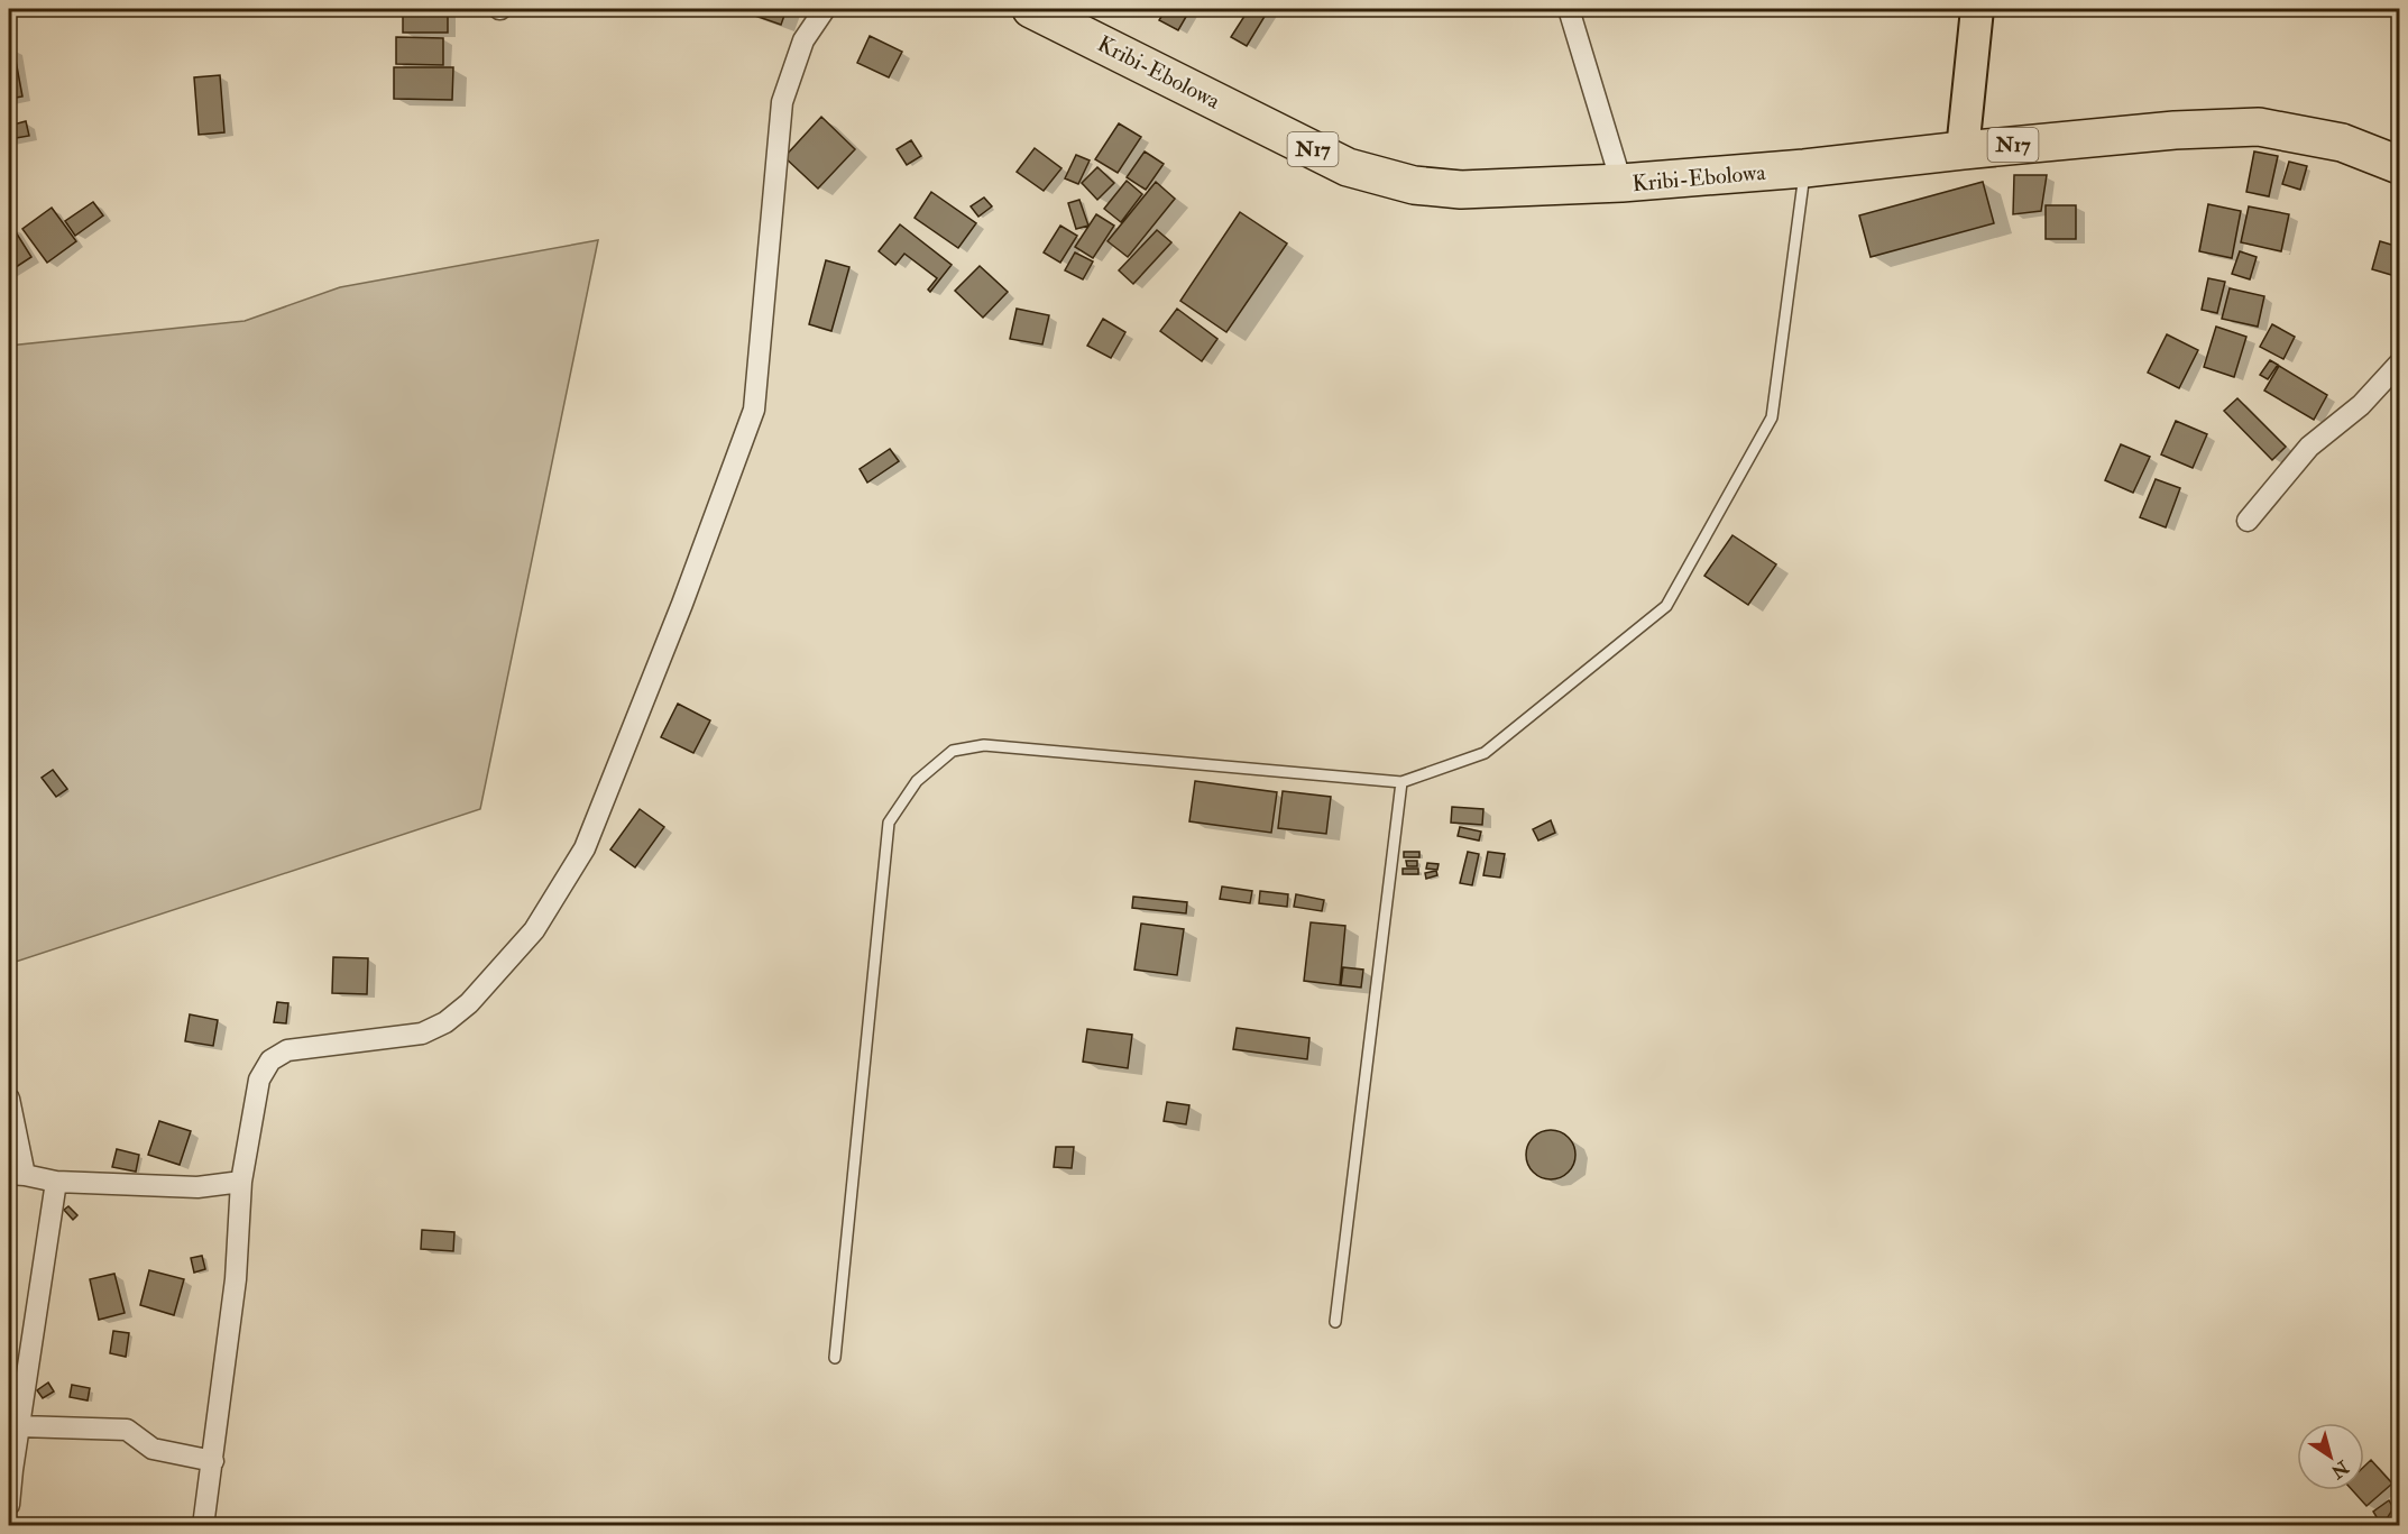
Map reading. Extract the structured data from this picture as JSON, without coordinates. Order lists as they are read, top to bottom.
{
  "streets": {
    "highway": ["Kribi-Ebolowa", "N17"]
  },
  "north": "bottom right"
}
